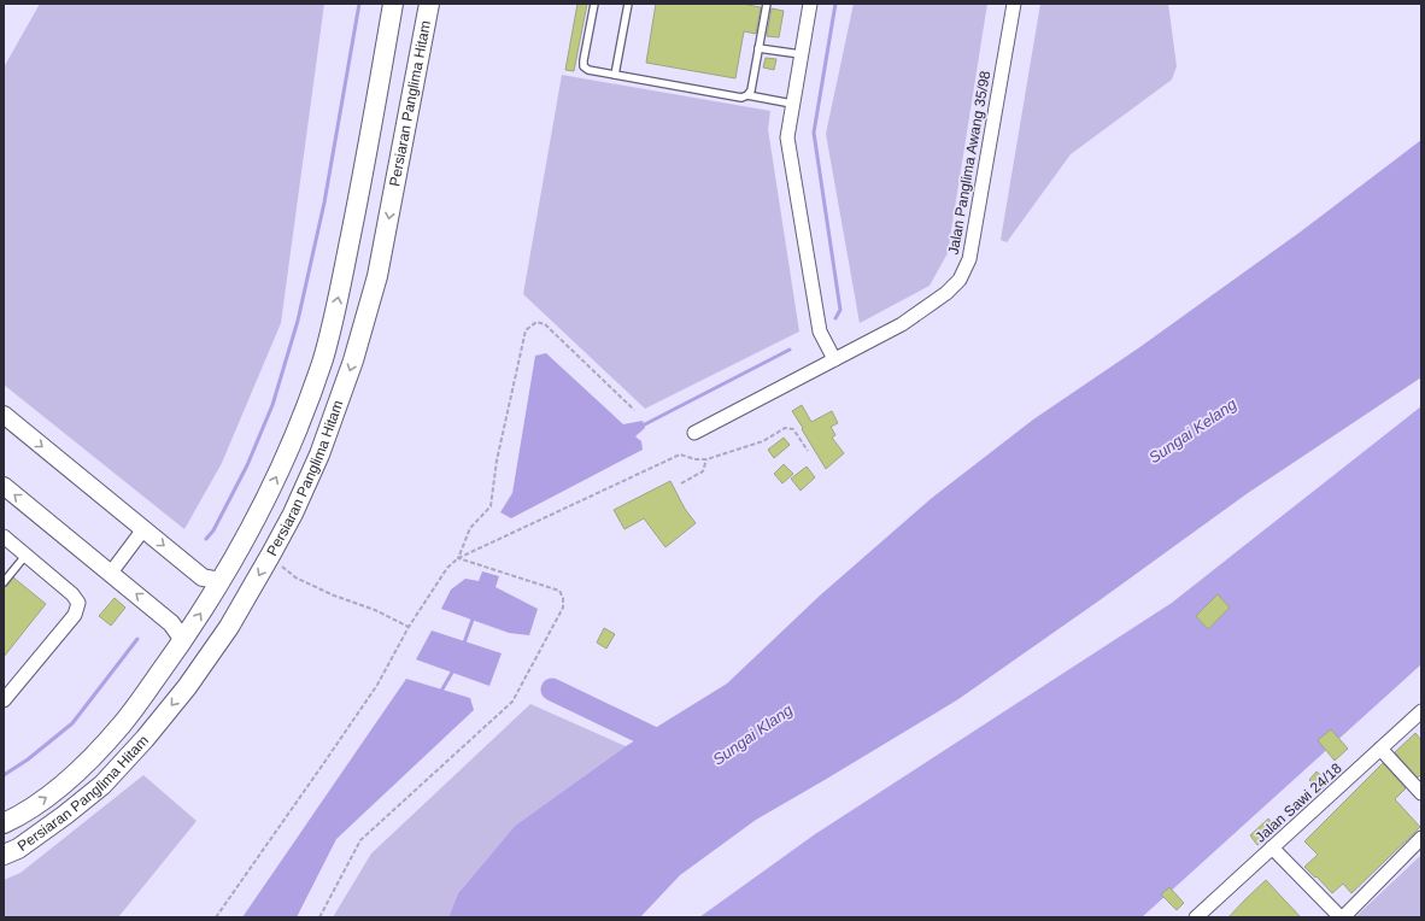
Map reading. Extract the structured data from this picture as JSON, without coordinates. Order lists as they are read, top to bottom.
{
  "streets": {
    "main road": ["Persiaran Panglima Hitam"],
    "street": ["Jalan Panglima Awang 35/98", "Jalan Sawi 24/18"]
  },
  "water": ["Sungai Kelang", "Sungai Klang"]
}
